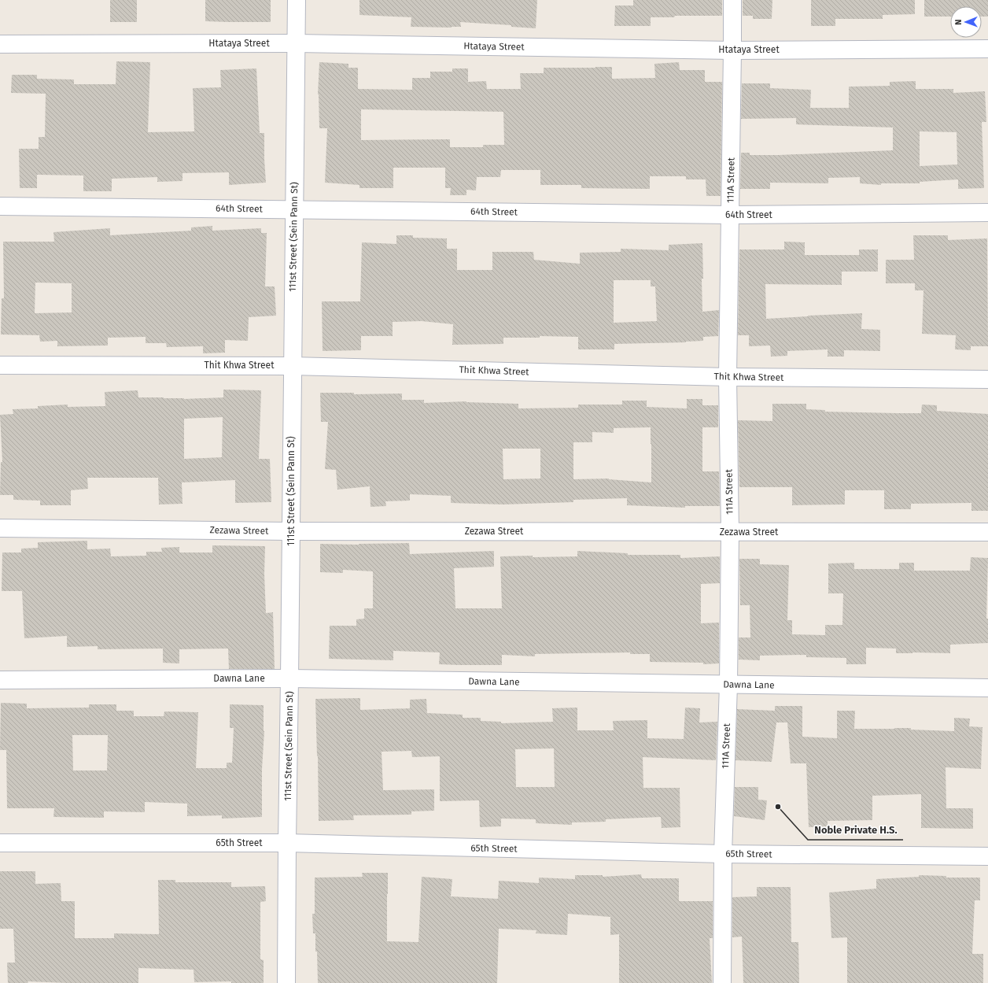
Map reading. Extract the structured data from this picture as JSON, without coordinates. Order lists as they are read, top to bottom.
{
  "streets": {
    "street": [
      "Htataya Street",
      "111A Street",
      "64th Street",
      "111st Street (Sein Pann St)",
      "Thit Khwa Street",
      "Zezawa Street",
      "Dawna Lane",
      "65th Street"
    ]
  },
  "crossings": [
    ["Htataya Street", "111A Street"],
    ["Htataya Street", "111st Street (Sein Pann St)"],
    ["111A Street", "64th Street"],
    ["111A Street", "Thit Khwa Street"],
    ["111A Street", "Zezawa Street"],
    ["111A Street", "Dawna Lane"],
    ["111A Street", "65th Street"],
    ["64th Street", "111st Street (Sein Pann St)"],
    ["111st Street (Sein Pann St)", "Thit Khwa Street"],
    ["111st Street (Sein Pann St)", "Zezawa Street"],
    ["111st Street (Sein Pann St)", "Dawna Lane"],
    ["111st Street (Sein Pann St)", "65th Street"]
  ],
  "places": ["Noble Private H.S."],
  "north": "left"
}
